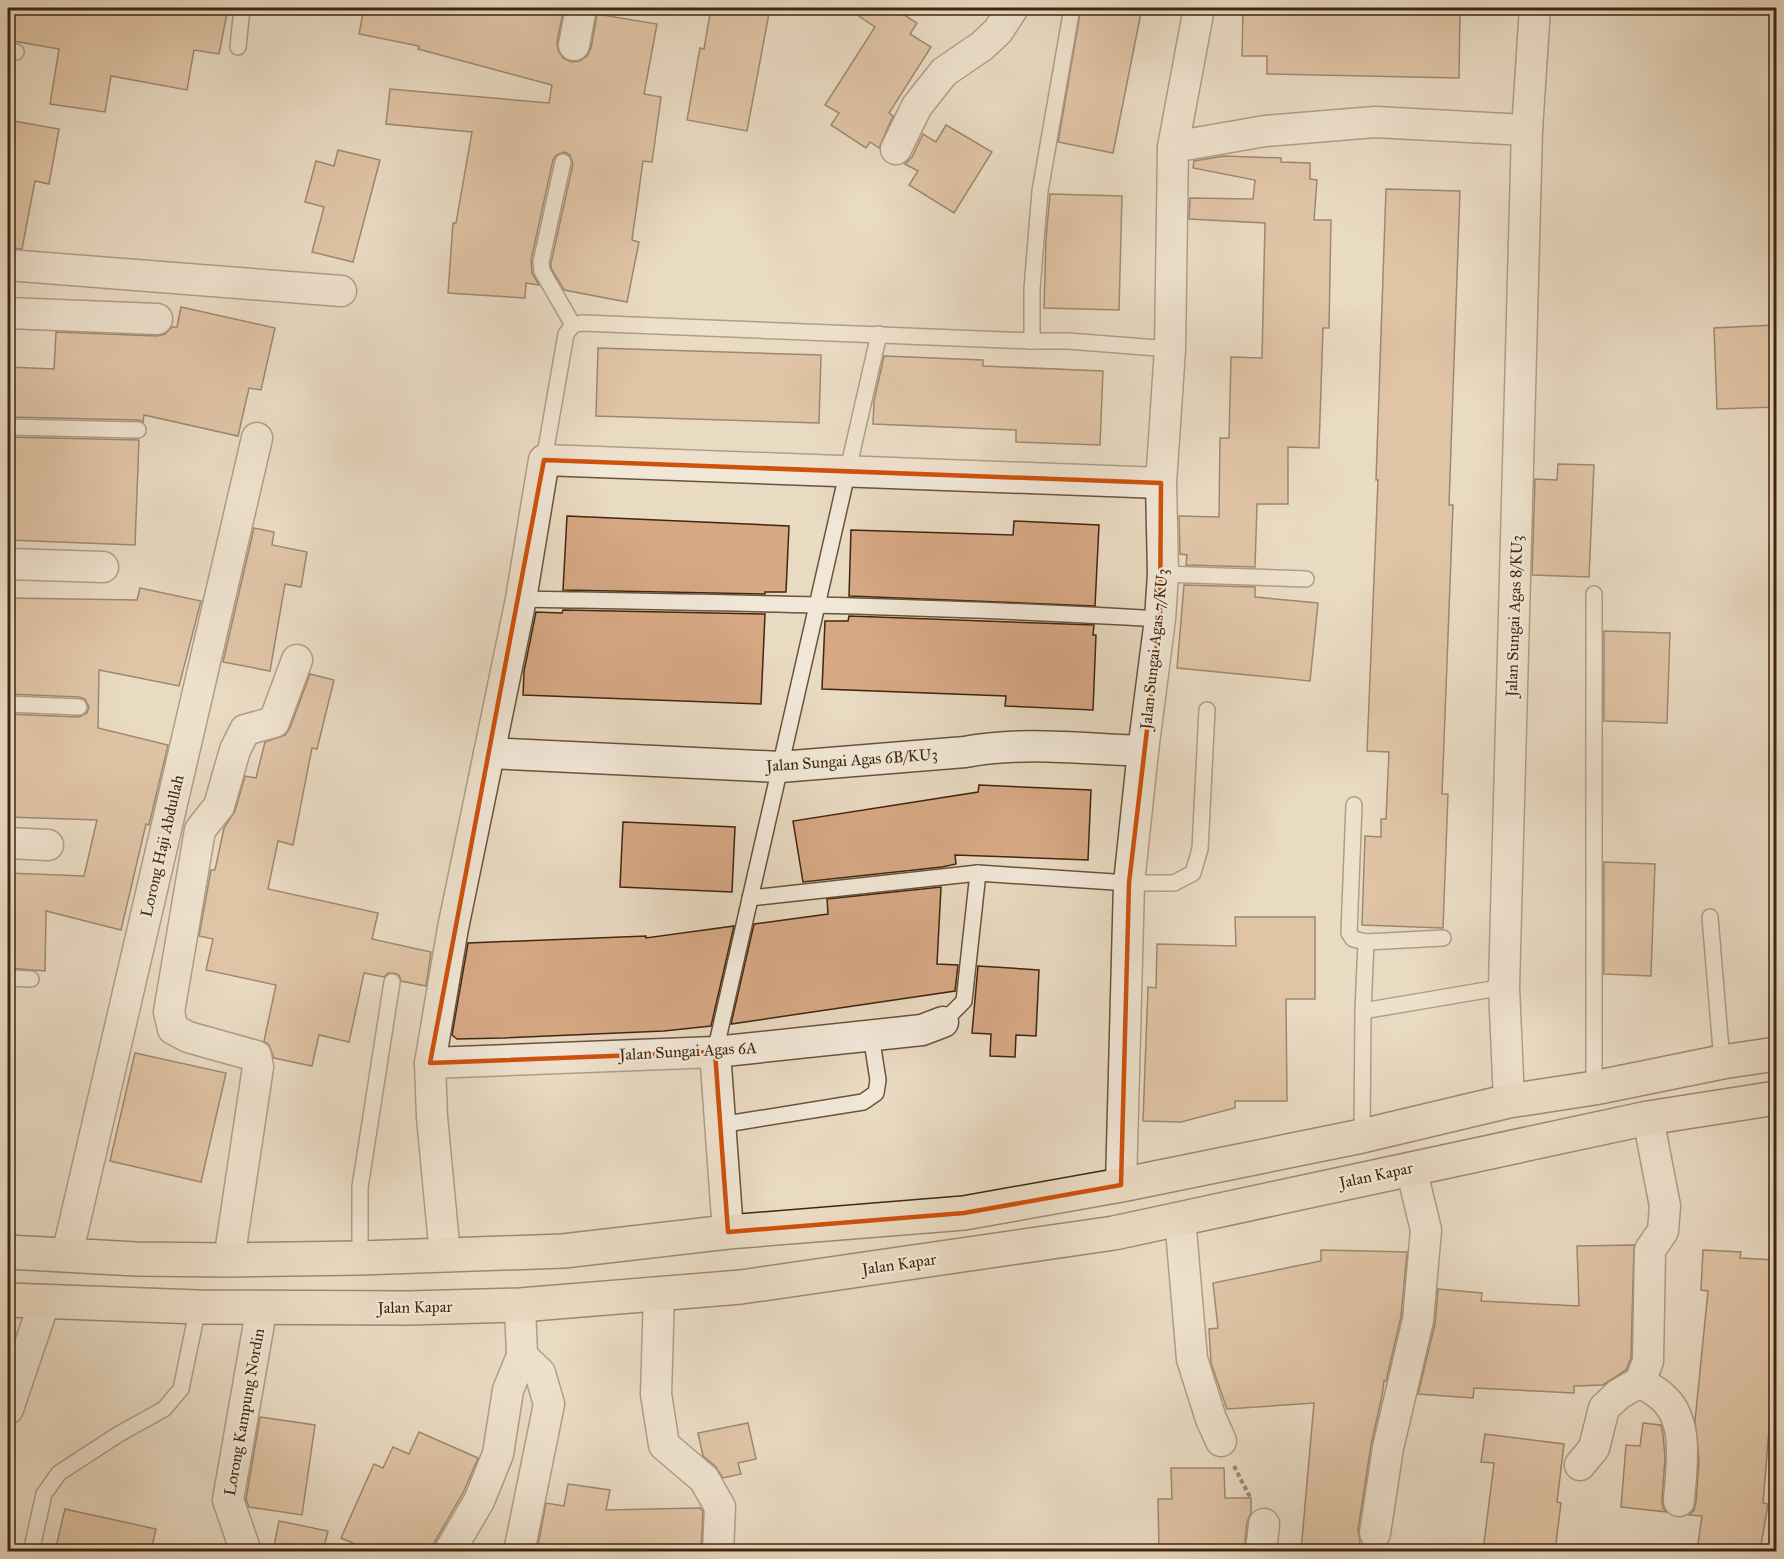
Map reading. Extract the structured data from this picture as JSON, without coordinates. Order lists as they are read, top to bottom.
{
  "streets": {
    "highway": ["Jalan Kapar"],
    "street": [
      "Jalan Sungai Agas 8/KU3",
      "Jalan Sungai Agas 7/KU3",
      "Jalan Sungai Agas 6B/KU3",
      "Lorong Haji Abdullah",
      "Jalan Sungai Agas 6A",
      "Lorong Kampung Nordin"
    ]
  },
  "crossings": [
    ["Jalan Sungai Agas 7/KU3", "Jalan Sungai Agas 6B/KU3"],
    ["Jalan Kapar", "Lorong Kampung Nordin"]
  ]
}
